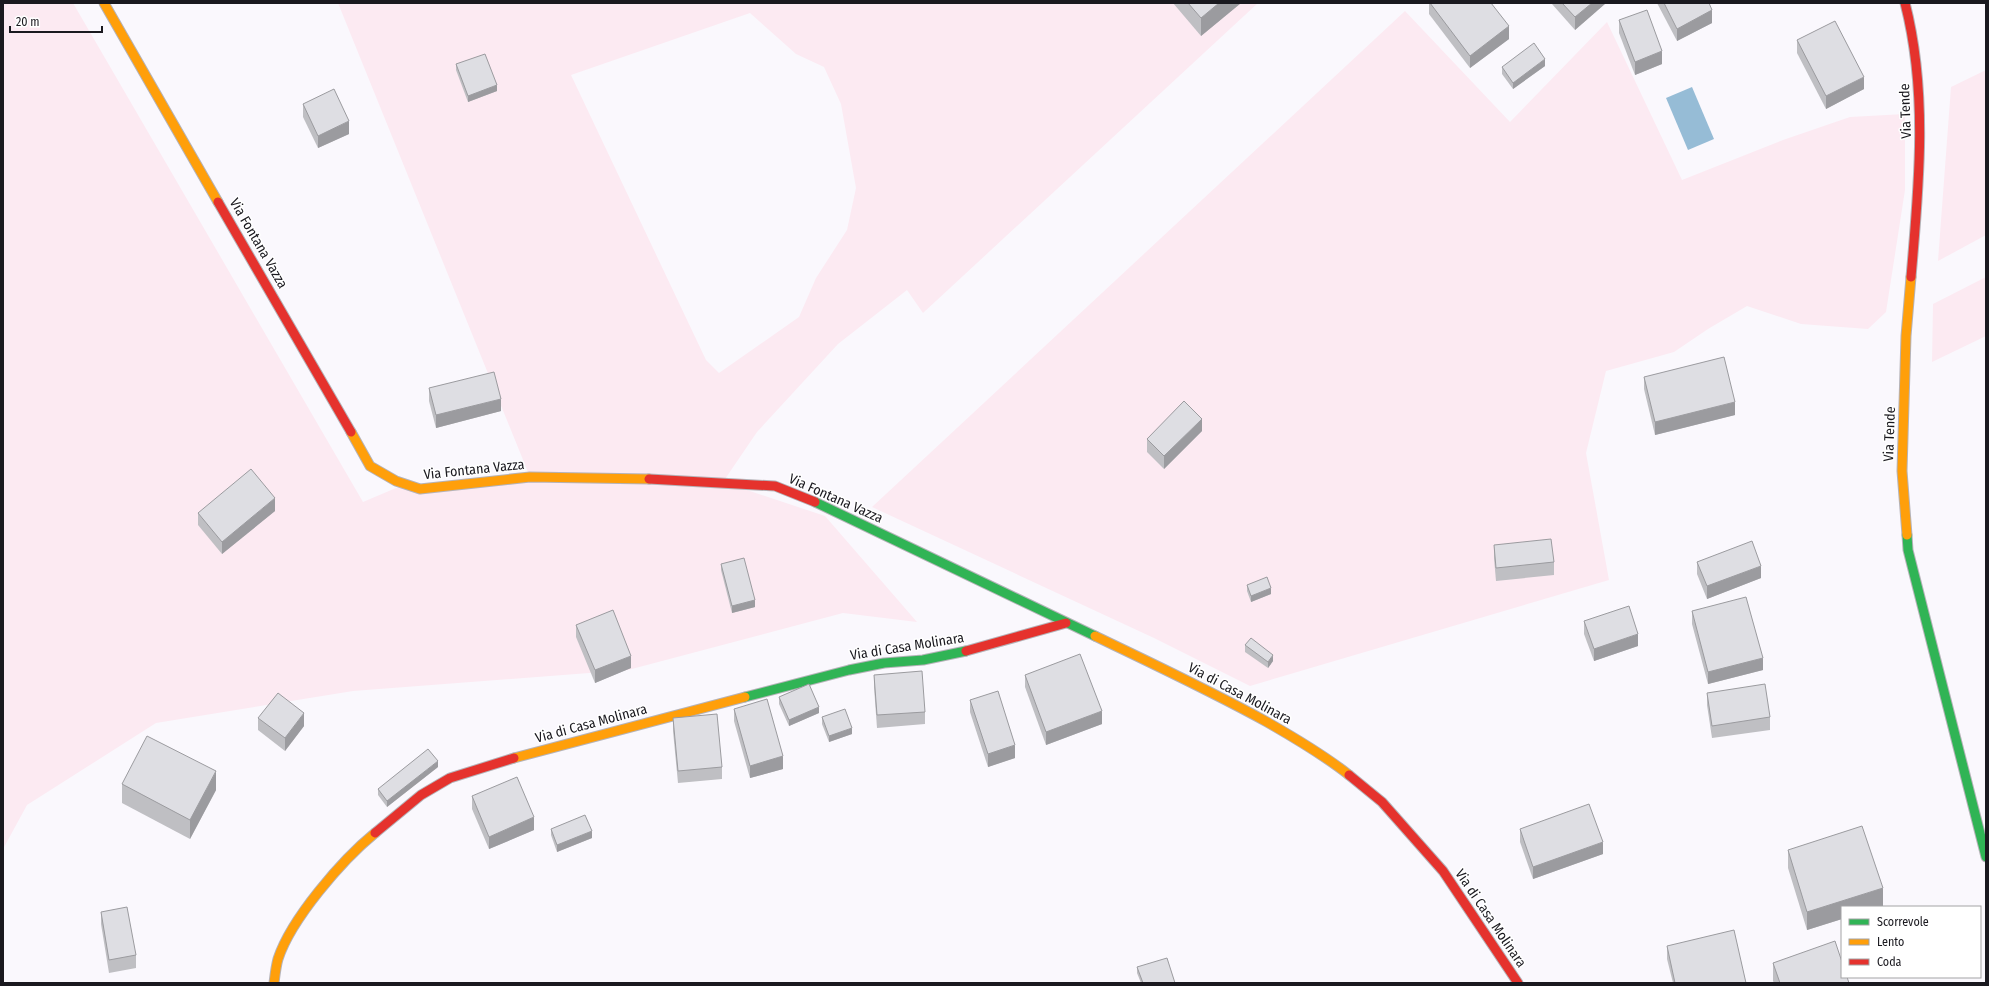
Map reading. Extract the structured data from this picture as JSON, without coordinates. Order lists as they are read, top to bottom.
{
  "streets": {
    "street": ["Via Tende", "Via Fontana Vazza", "Via di Casa Molinara"]
  },
  "crossings": [
    ["Via Fontana Vazza", "Via di Casa Molinara"]
  ],
  "legend": ["Scorrevole", "Lento", "Coda"],
  "scale_bar": "20 m"
}
